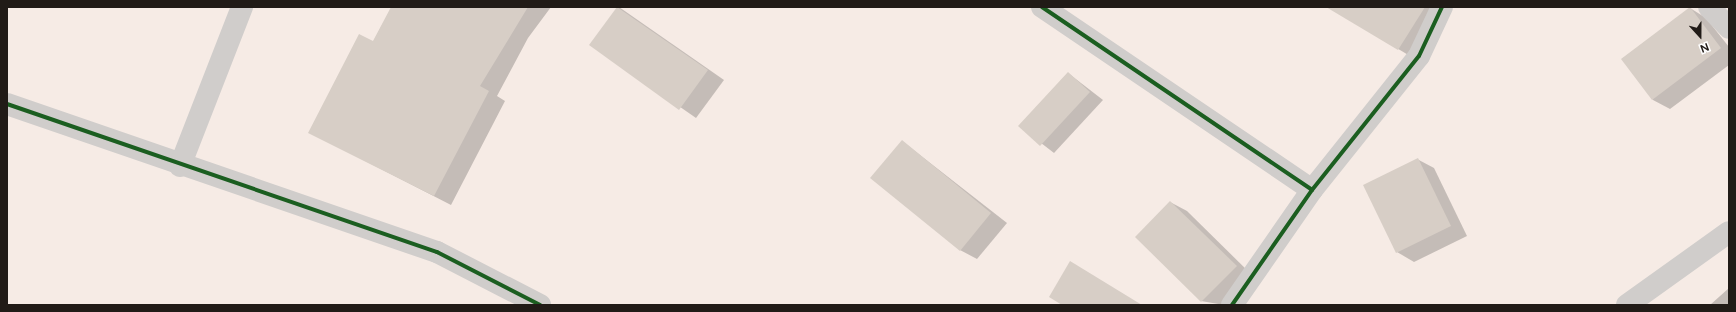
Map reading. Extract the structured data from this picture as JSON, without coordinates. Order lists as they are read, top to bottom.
{
  "north": "bottom"
}
